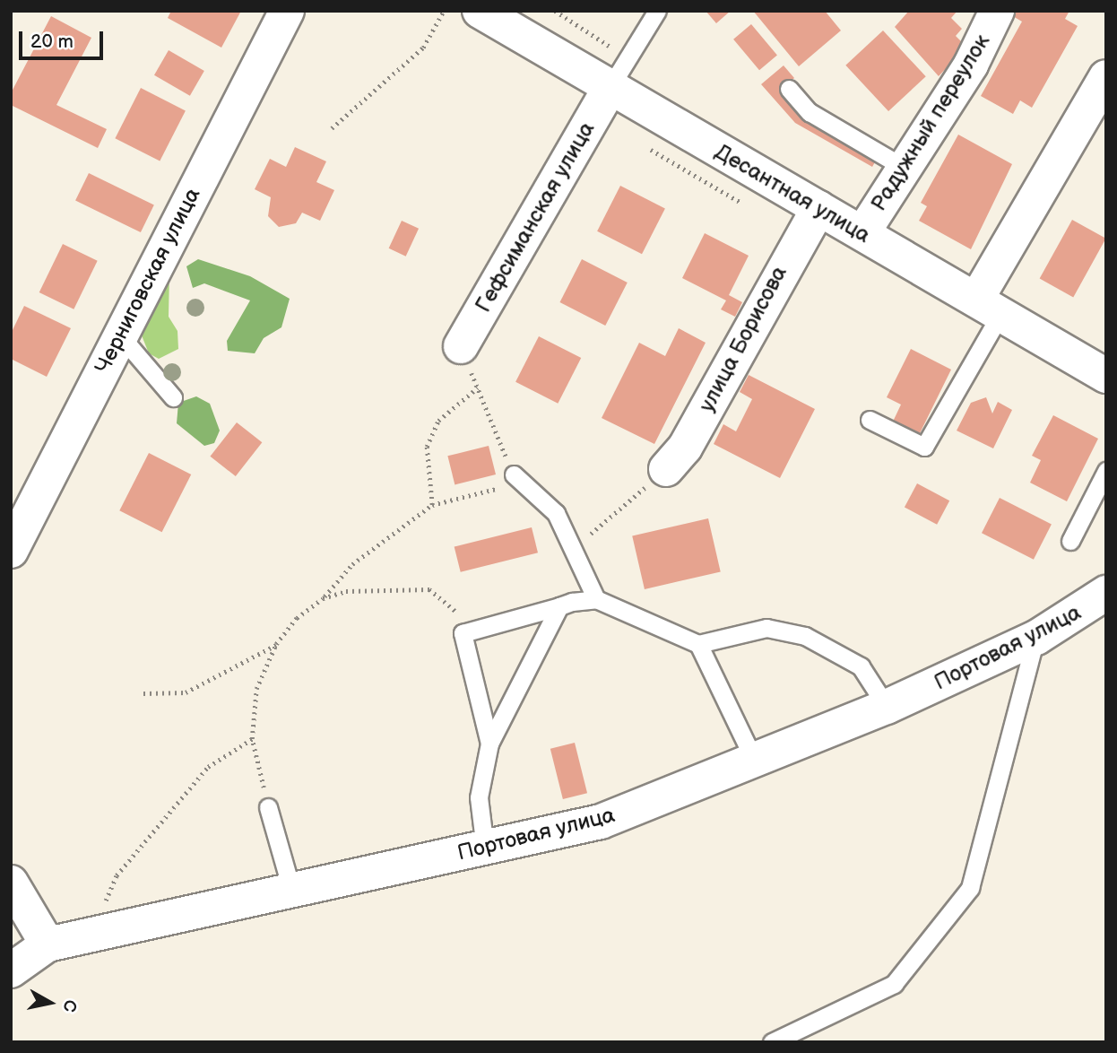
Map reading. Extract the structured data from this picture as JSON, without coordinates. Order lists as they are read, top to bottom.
{
  "streets": {
    "street": [
      "Радужный переулок",
      "Десантная улица",
      "Гефсиманская улица",
      "Черниговская улица",
      "улица Борисова",
      "Портовая улица"
    ]
  },
  "crossings": [
    ["Радужный переулок", "Десантная улица"],
    ["Десантная улица", "Гефсиманская улица"],
    ["Десантная улица", "улица Борисова"]
  ],
  "scale_bar": "20 m",
  "north": "right"
}
